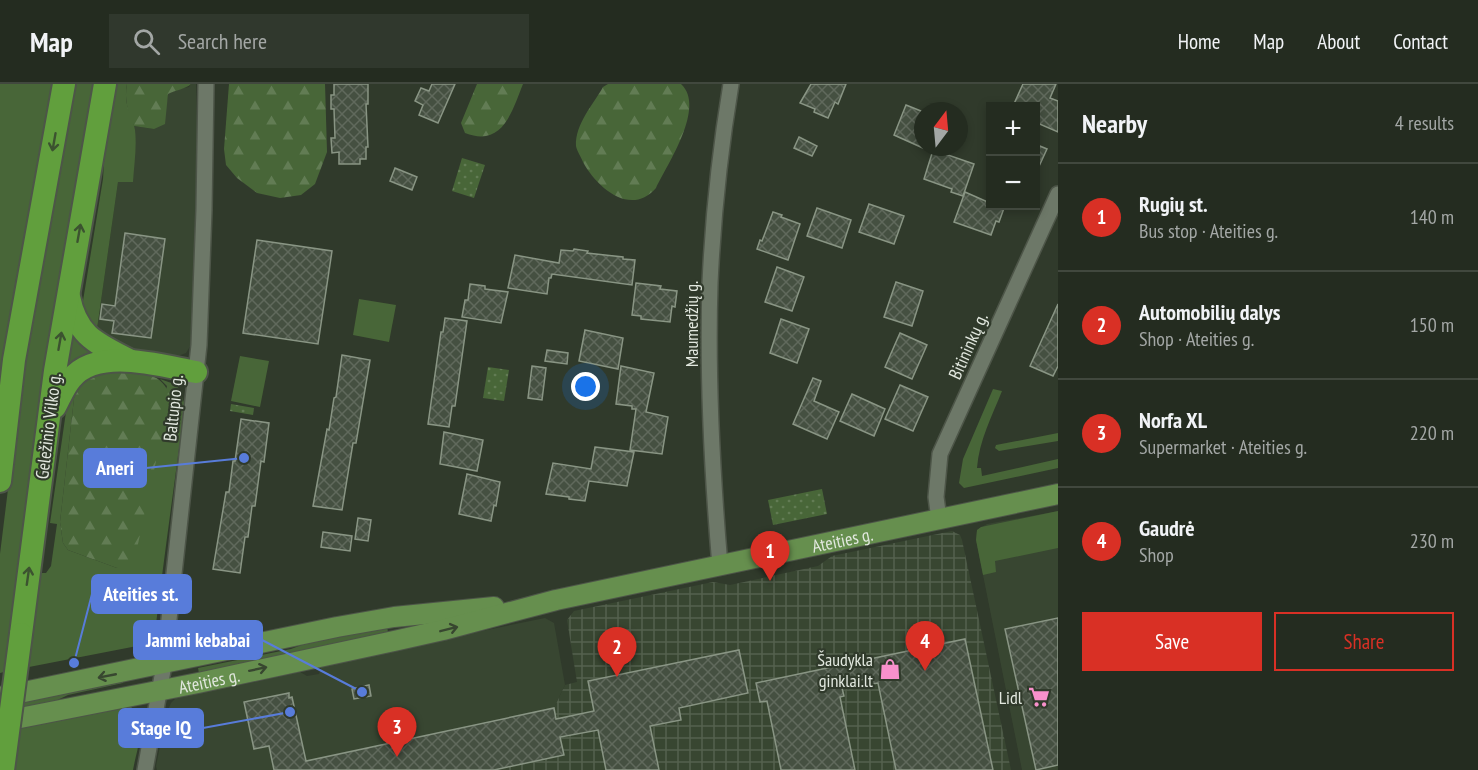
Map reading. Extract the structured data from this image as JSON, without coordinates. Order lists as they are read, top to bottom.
{
  "streets": {
    "highway": ["Geležinio Vilko g."],
    "main road": ["Ateities g."],
    "street": ["Maumedžių g.", "Bitininkų g.", "Baltupio g."]
  },
  "crossings": [
    ["Maumedžių g.", "Ateities g."],
    ["Bitininkų g.", "Ateities g."],
    ["Baltupio g.", "Ateities g."]
  ],
  "places": {
    "other": [
      "Aneri",
      "Ateities st.",
      "Jammi kebabai",
      "Stage IQ"
    ],
    "shop": ["Šaudykla ginklai.lt"],
    "supermarket": ["Lidl"]
  },
  "north": "top",
  "page": {
    "header": "Map",
    "search": "Search here",
    "nav": [
      "Home",
      "Map",
      "About",
      "Contact"
    ],
    "heading": ["Nearby", "4 results"],
    "map_buttons": ["+", "−"],
    "list": [
      {
        "mark": "1",
        "name": "Rugių st.",
        "note": "Bus stop · Ateities g.",
        "value": "140 m"
      },
      {
        "mark": "2",
        "name": "Automobilių dalys",
        "note": "Shop · Ateities g.",
        "value": "150 m"
      },
      {
        "mark": "3",
        "name": "Norfa XL",
        "note": "Supermarket · Ateities g.",
        "value": "220 m"
      },
      {
        "mark": "4",
        "name": "Gaudrė",
        "note": "Shop",
        "value": "230 m"
      }
    ],
    "pins": [
      "1",
      "4",
      "2",
      "3"
    ],
    "buttons": ["Save", "Share"]
  }
}
